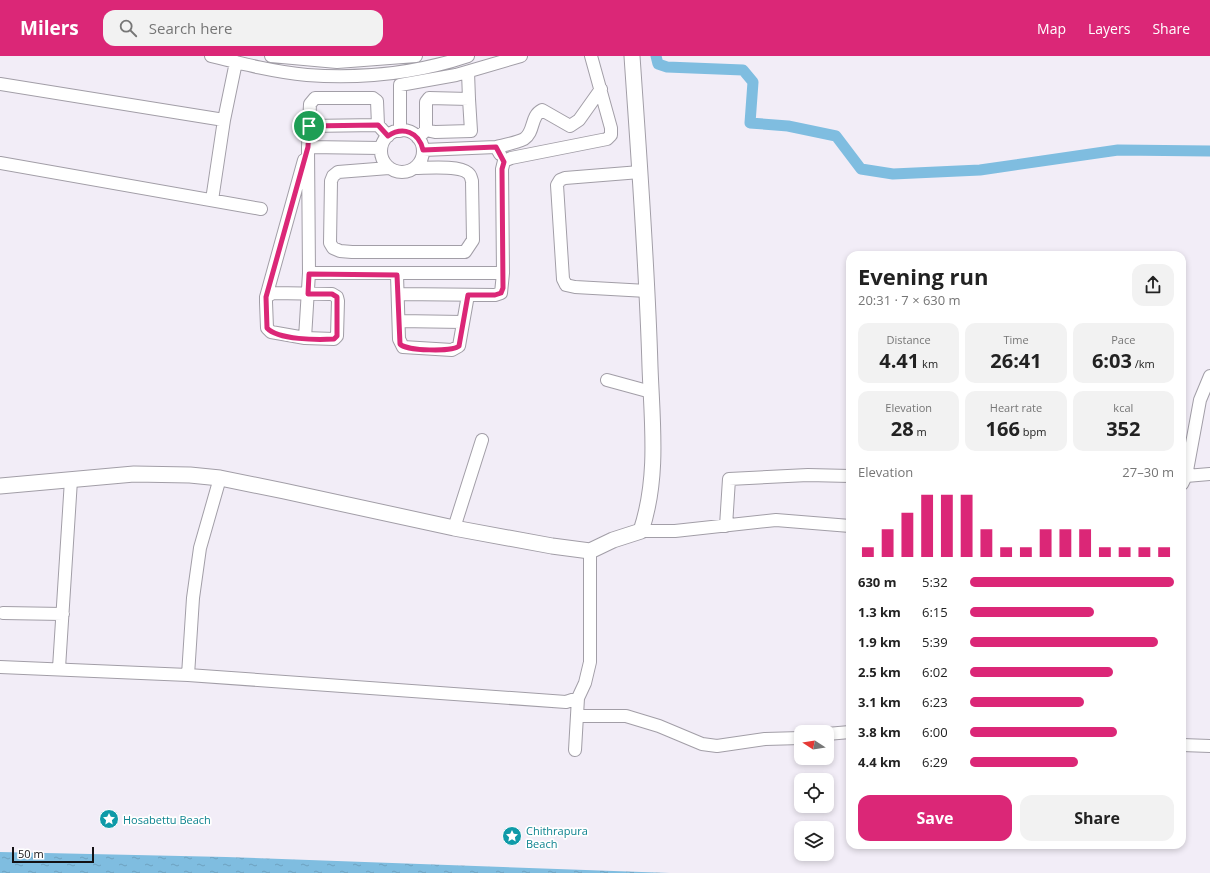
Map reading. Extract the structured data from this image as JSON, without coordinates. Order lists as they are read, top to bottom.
{
  "places": {
    "place": ["Hosabettu Beach", "Chithrapura Beach"]
  },
  "scale_bar": "50 m",
  "north": "left",
  "page": {
    "header": "Milers",
    "search": "Search here",
    "nav": ["Map", "Layers", "Share"],
    "heading": ["Evening run", "20:31 · 7 × 630 m"],
    "stats": [
      ["Distance", "4.41 km"],
      ["Time", "26:41"],
      ["Pace", "6:03 /km"],
      ["Elevation", "28 m"],
      ["Heart rate", "166 bpm"],
      ["kcal", "352"]
    ],
    "chart": ["Elevation", "27–30 m"],
    "list": [
      {
        "name": "630 m",
        "note": "5:32"
      },
      {
        "name": "1.3 km",
        "note": "6:15"
      },
      {
        "name": "1.9 km",
        "note": "5:39"
      },
      {
        "name": "2.5 km",
        "note": "6:02"
      },
      {
        "name": "3.1 km",
        "note": "6:23"
      },
      {
        "name": "3.8 km",
        "note": "6:00"
      },
      {
        "name": "4.4 km",
        "note": "6:29"
      }
    ],
    "buttons": ["Save", "Share"],
    "scale": "50 m"
  }
}
